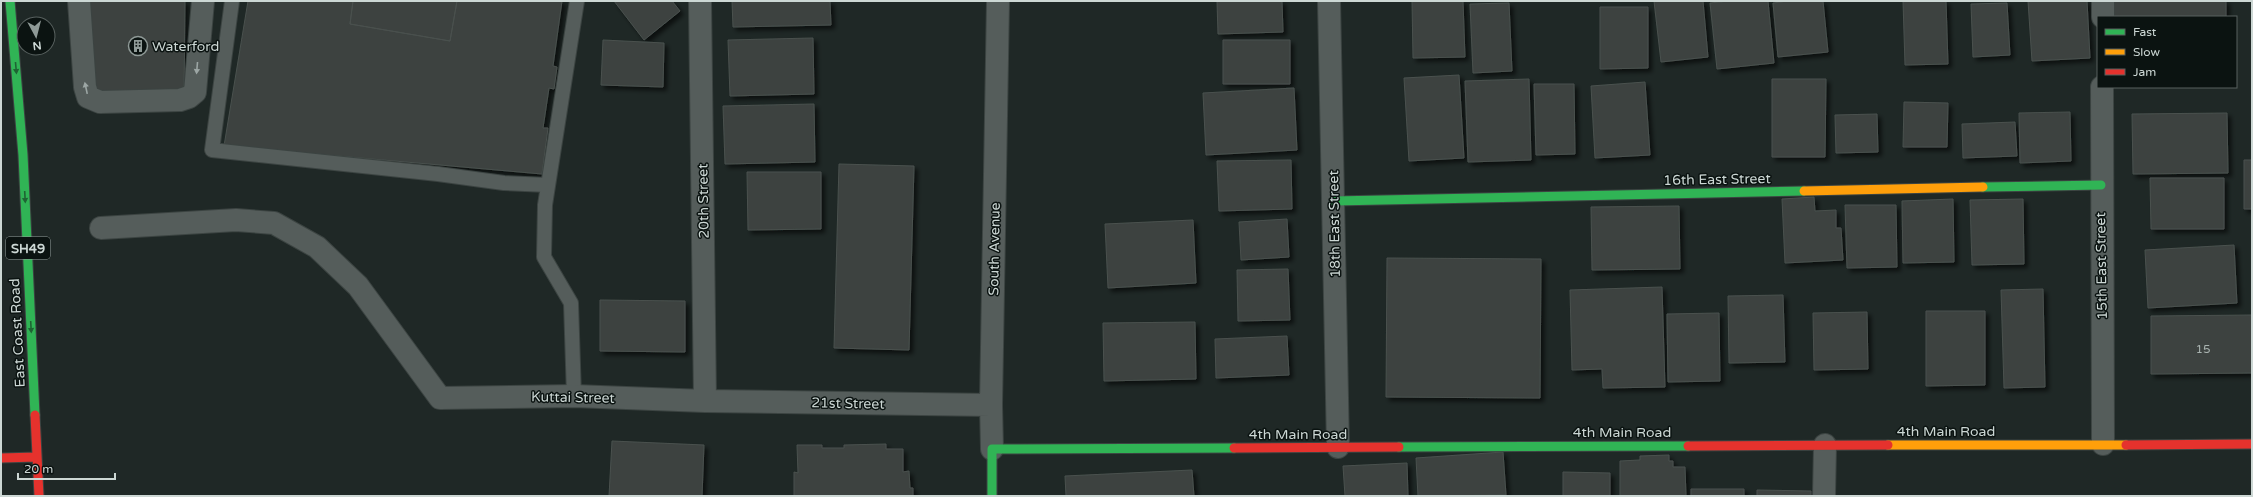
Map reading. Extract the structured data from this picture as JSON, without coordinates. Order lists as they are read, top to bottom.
{
  "streets": {
    "main road": [
      "16th East Street",
      "SH49",
      "South Avenue",
      "East Coast Road",
      "4th Main Road"
    ],
    "street": [
      "20th Street",
      "18th East Street",
      "15th East Street",
      "Kuttai Street",
      "21st Street"
    ]
  },
  "crossings": [
    ["16th East Street", "18th East Street"],
    ["16th East Street", "15th East Street"],
    ["20th Street", "Kuttai Street"],
    ["20th Street", "21st Street"],
    ["18th East Street", "4th Main Road"],
    ["South Avenue", "21st Street"],
    ["South Avenue", "4th Main Road"],
    ["15th East Street", "4th Main Road"],
    ["Kuttai Street", "21st Street"]
  ],
  "one_way": ["East Coast Road"],
  "places": {
    "building": ["Waterford"]
  },
  "house_numbers": ["15"],
  "legend": ["Fast", "Slow", "Jam"],
  "scale_bar": "20 m",
  "north": "bottom"
}
